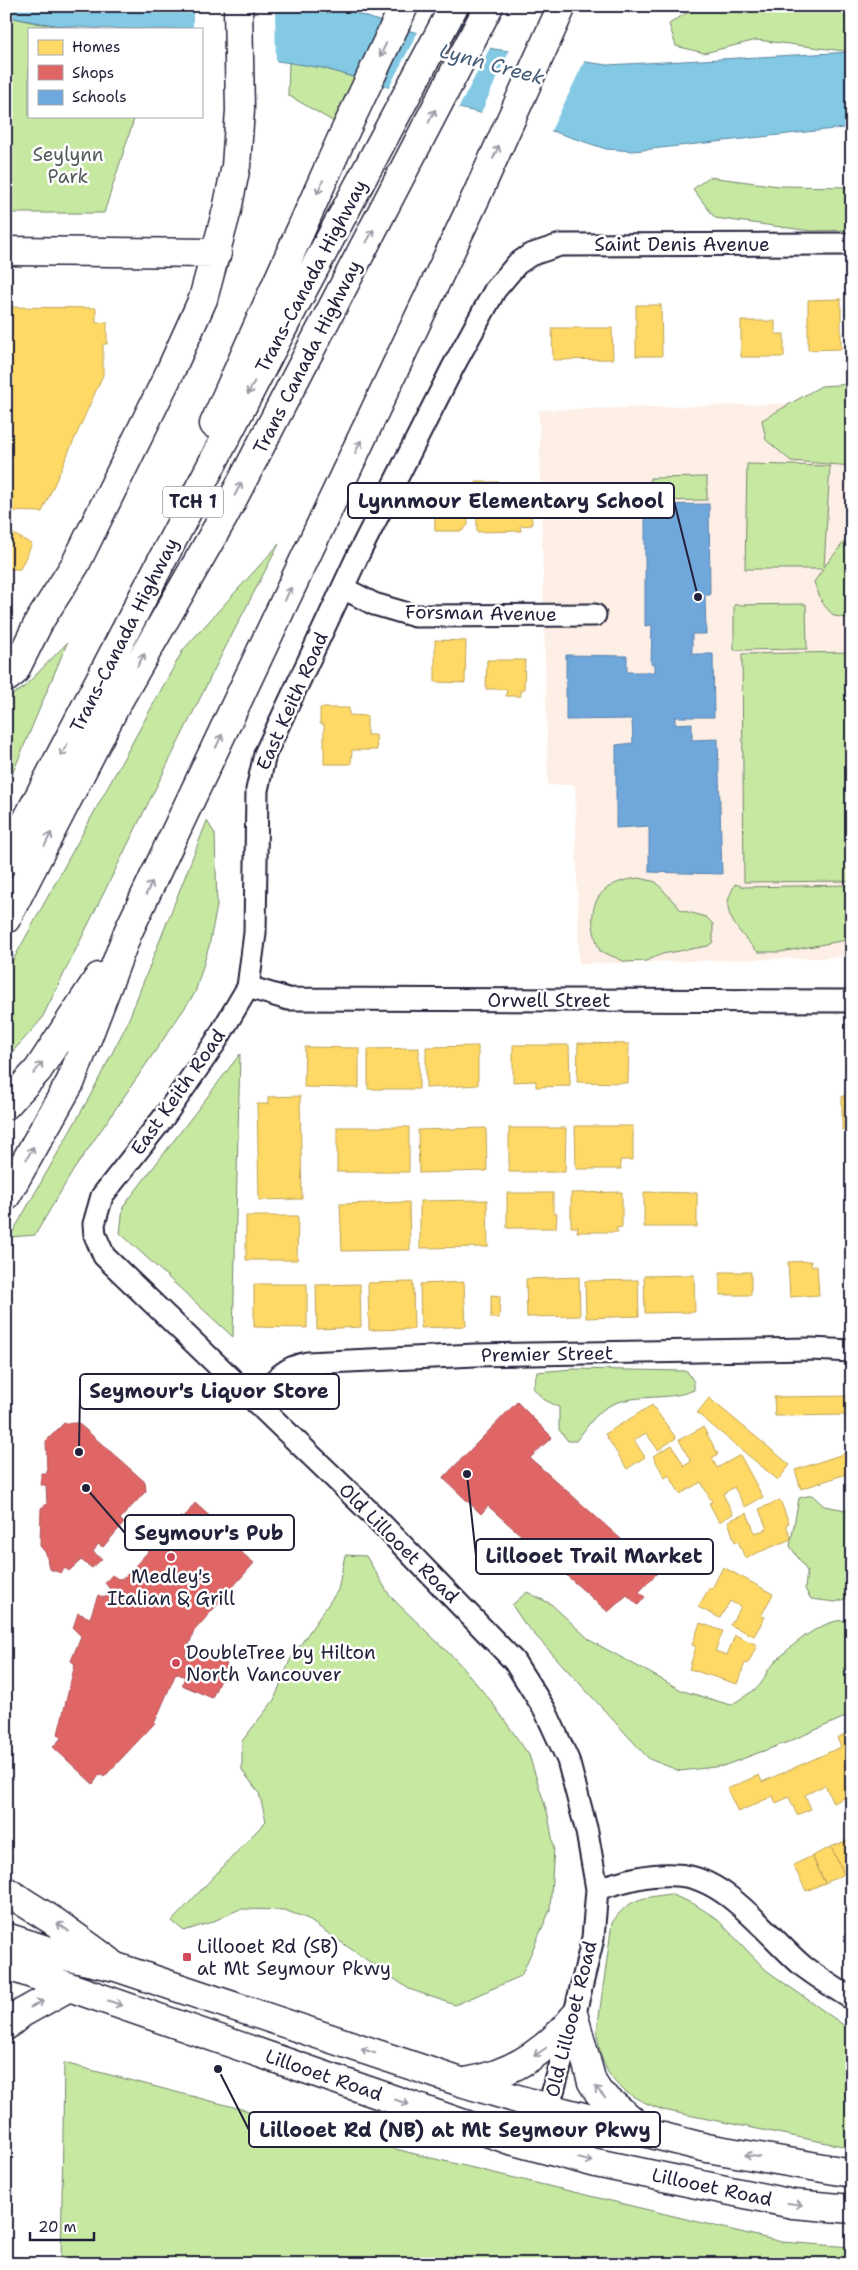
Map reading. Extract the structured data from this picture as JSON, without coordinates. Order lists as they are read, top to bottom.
{
  "streets": {
    "main road": [
      "Trans-Canada Highway",
      "Trans Canada Highway",
      "TCH 1",
      "Lillooet Road"
    ],
    "street": [
      "Saint Denis Avenue",
      "Forsman Avenue",
      "East Keith Road",
      "Orwell Street",
      "Premier Street",
      "Old Lillooet Road"
    ]
  },
  "crossings": [
    ["Saint Denis Avenue", "East Keith Road"],
    ["Trans-Canada Highway", "Trans Canada Highway"],
    ["Forsman Avenue", "East Keith Road"],
    ["East Keith Road", "Orwell Street"],
    ["East Keith Road", "Old Lillooet Road"],
    ["Premier Street", "Old Lillooet Road"],
    ["Old Lillooet Road", "Lillooet Road"]
  ],
  "water": ["Lynn Creek"],
  "parks": ["Seylynn Park"],
  "places": {
    "other": [
      "Lynnmour Elementary School",
      "Seymour's Liquor Store",
      "Lillooet Trail Market",
      "Seymour's Pub",
      "Medley's Italian & Grill",
      "DoubleTree by Hilton North Vancouver",
      "Lillooet Rd (NB) at Mt Seymour Pkwy"
    ],
    "transit": ["Lillooet Rd (SB) at Mt Seymour Pkwy"]
  },
  "legend": ["Homes", "Shops", "Schools"],
  "scale_bar": "20 m"
}
